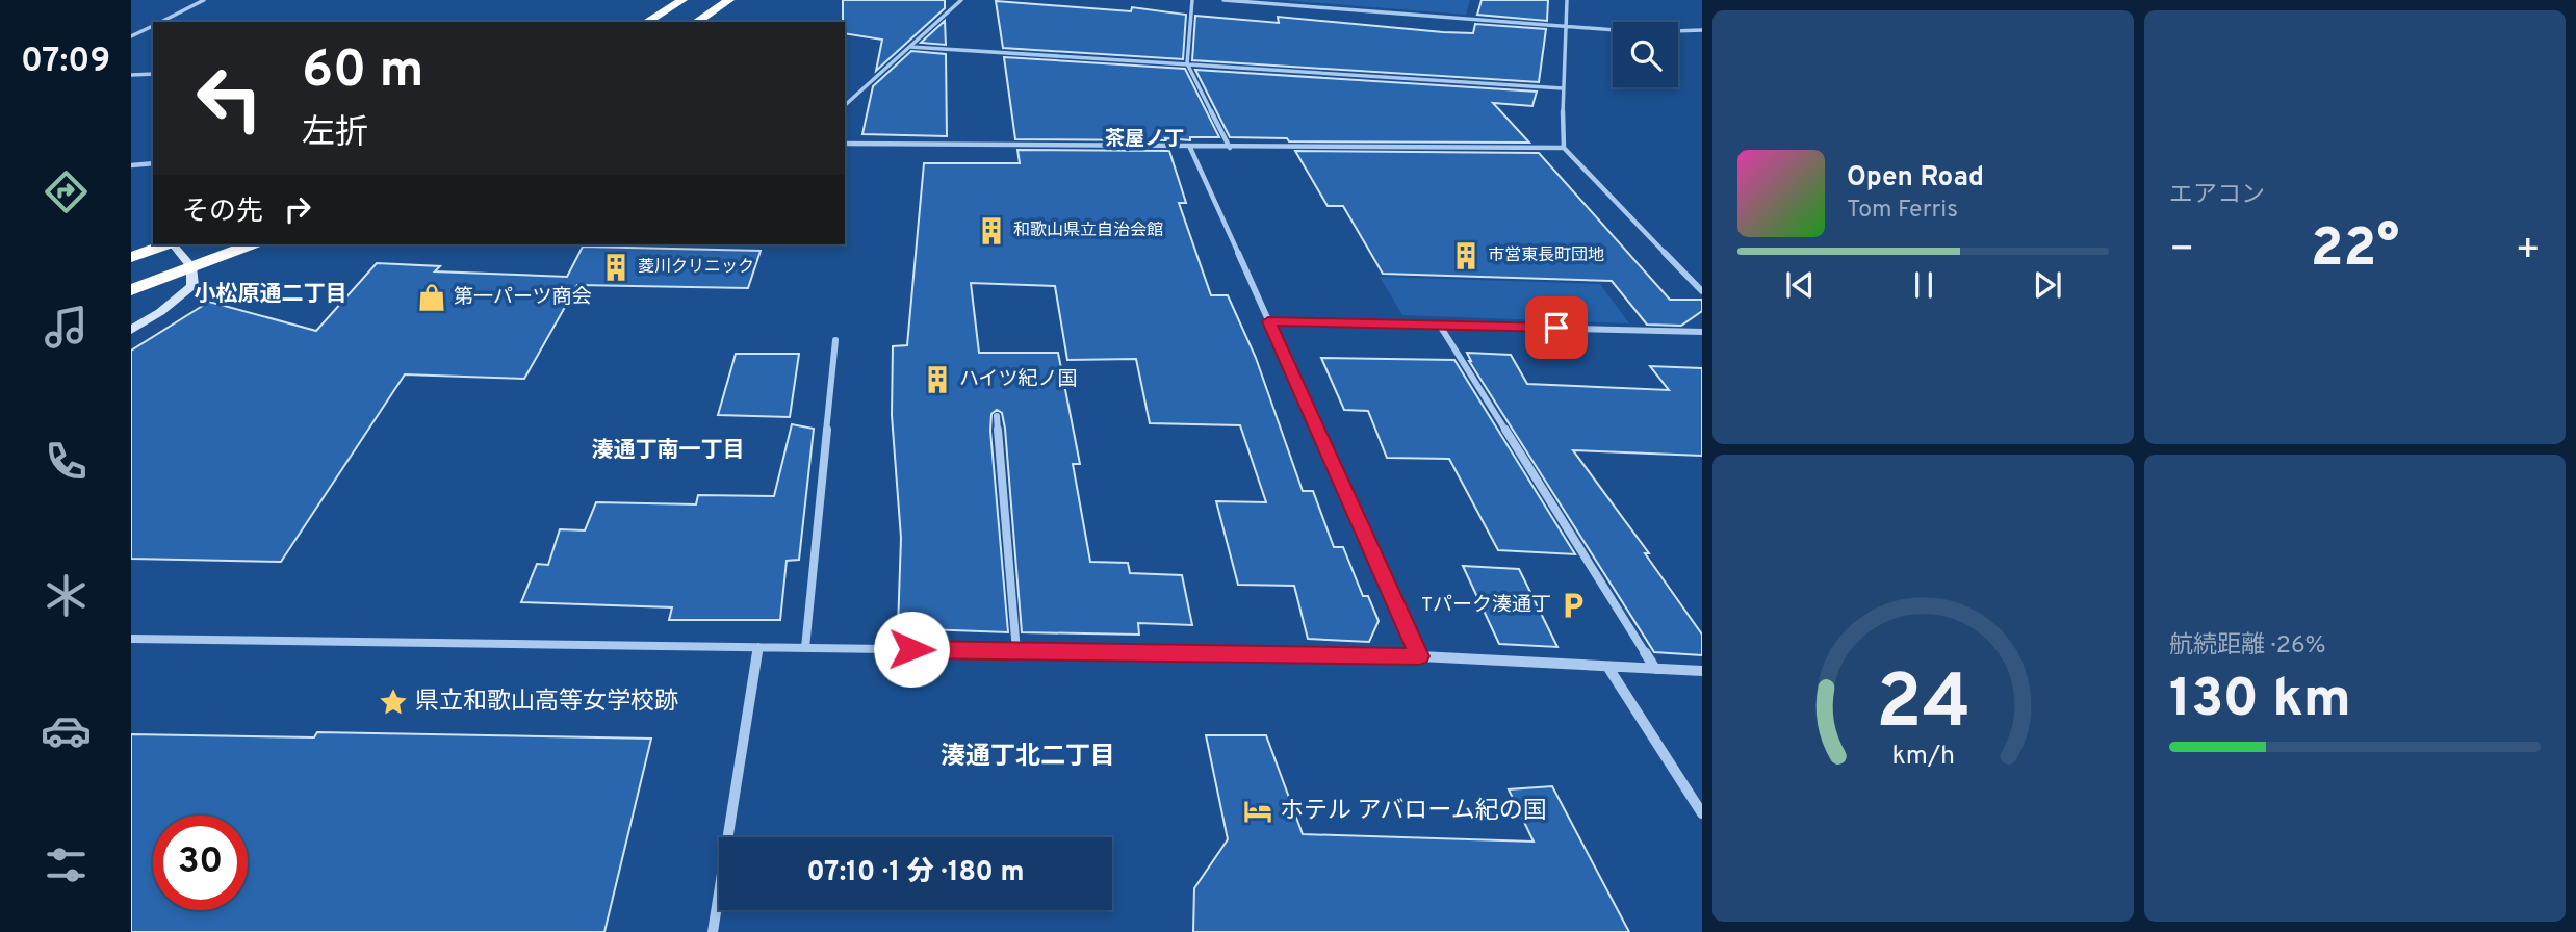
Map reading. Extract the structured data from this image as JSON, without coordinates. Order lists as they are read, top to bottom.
{
  "districts": [
    "茶屋ノ丁",
    "小松原通二丁目",
    "湊通丁南一丁目",
    "湊通丁北二丁目"
  ],
  "places": {
    "building": [
      "和歌山県立自治会館",
      "市営東長町団地",
      "菱川クリニック",
      "ハイツ紀ノ国"
    ],
    "shop": ["第一パーツ商会"],
    "parking": ["Tパーク湊通丁"],
    "place": ["県立和歌山高等女学校跡"],
    "hotel": ["ホテル アバローム紀の国"]
  },
  "page": {
    "tabs": "07:09",
    "tile": [
      "エアコン",
      ["航続距離 · 26%", "130 km"]
    ],
    "turn": ["60 m", "左折"],
    "song": ["Open Road", "Tom Ferris"],
    "then": "その先",
    "heat": ["−", "22°", "+"],
    "limit": "30",
    "trip": "07:10 · 1 分 · 180 m",
    "gauge": ["24", "km/h"]
  }
}
